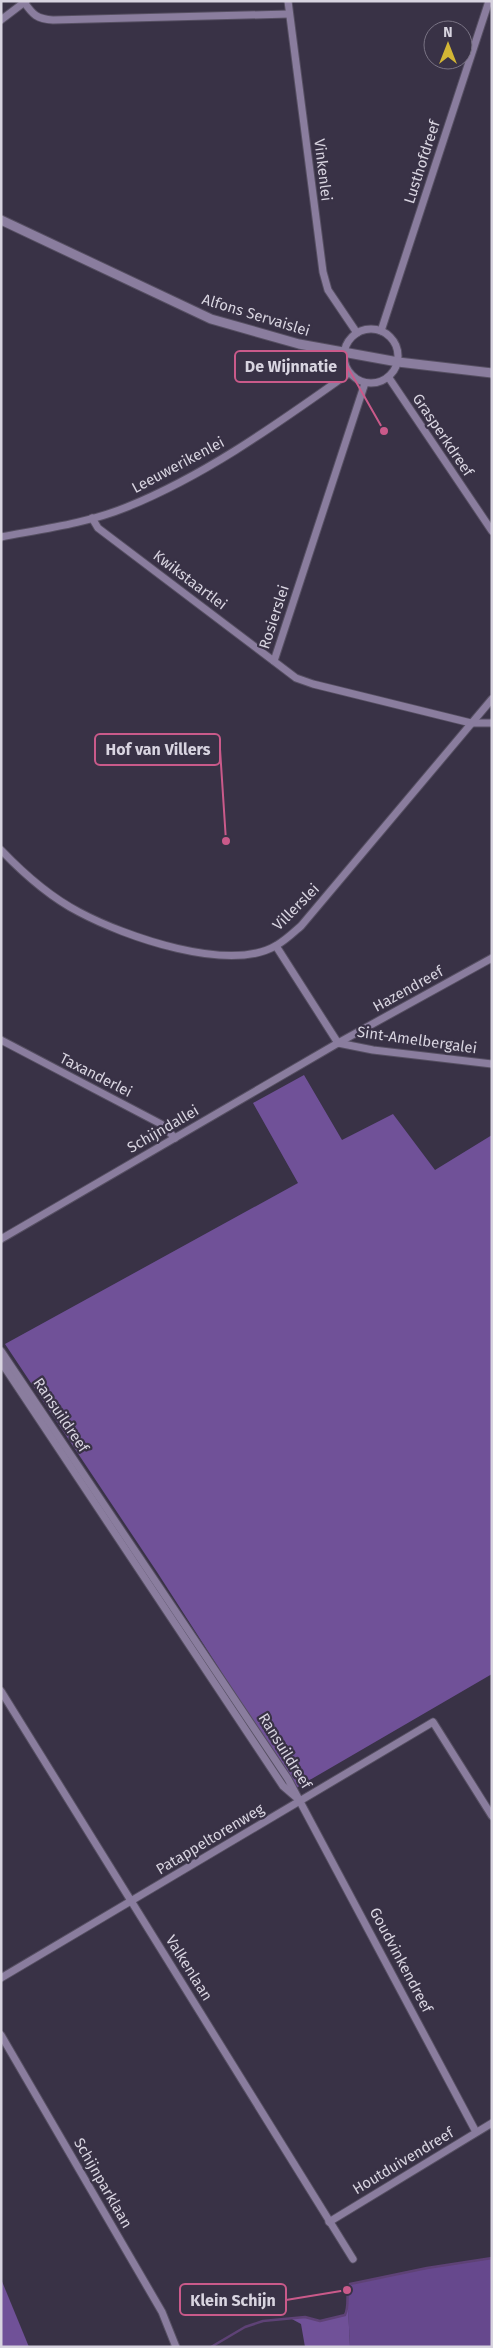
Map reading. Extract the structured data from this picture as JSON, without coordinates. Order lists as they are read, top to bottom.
{
  "streets": {
    "street": [
      "Lusthofdreef",
      "Vinkenlei",
      "Alfons Servaislei",
      "Grasperkdreef",
      "Leeuwerikenlei",
      "Kwikstaartlei",
      "Rosierslei",
      "Villerslei",
      "Hazendreef",
      "Sint-Amelbergalei",
      "Taxanderlei",
      "Schijndallei",
      "Ransuildreef",
      "Patappeltorenweg",
      "Goudvinkendreef",
      "Valkenlaan",
      "Houtduivendreef",
      "Schijnparklaan"
    ]
  },
  "crossings": [
    ["Leeuwerikenlei", "Kwikstaartlei"],
    ["Kwikstaartlei", "Rosierslei"],
    ["Rosierslei", "Villerslei"],
    ["Hazendreef", "Sint-Amelbergalei"],
    ["Hazendreef", "Schijndallei"],
    ["Sint-Amelbergalei", "Schijndallei"],
    ["Taxanderlei", "Schijndallei"],
    ["Ransuildreef", "Patappeltorenweg"],
    ["Ransuildreef", "Goudvinkendreef"],
    ["Patappeltorenweg", "Goudvinkendreef"],
    ["Patappeltorenweg", "Valkenlaan"],
    ["Goudvinkendreef", "Houtduivendreef"],
    ["Valkenlaan", "Houtduivendreef"]
  ],
  "places": ["De Wijnnatie", "Hof van Villers", "Klein Schijn"],
  "north": "top"
}
